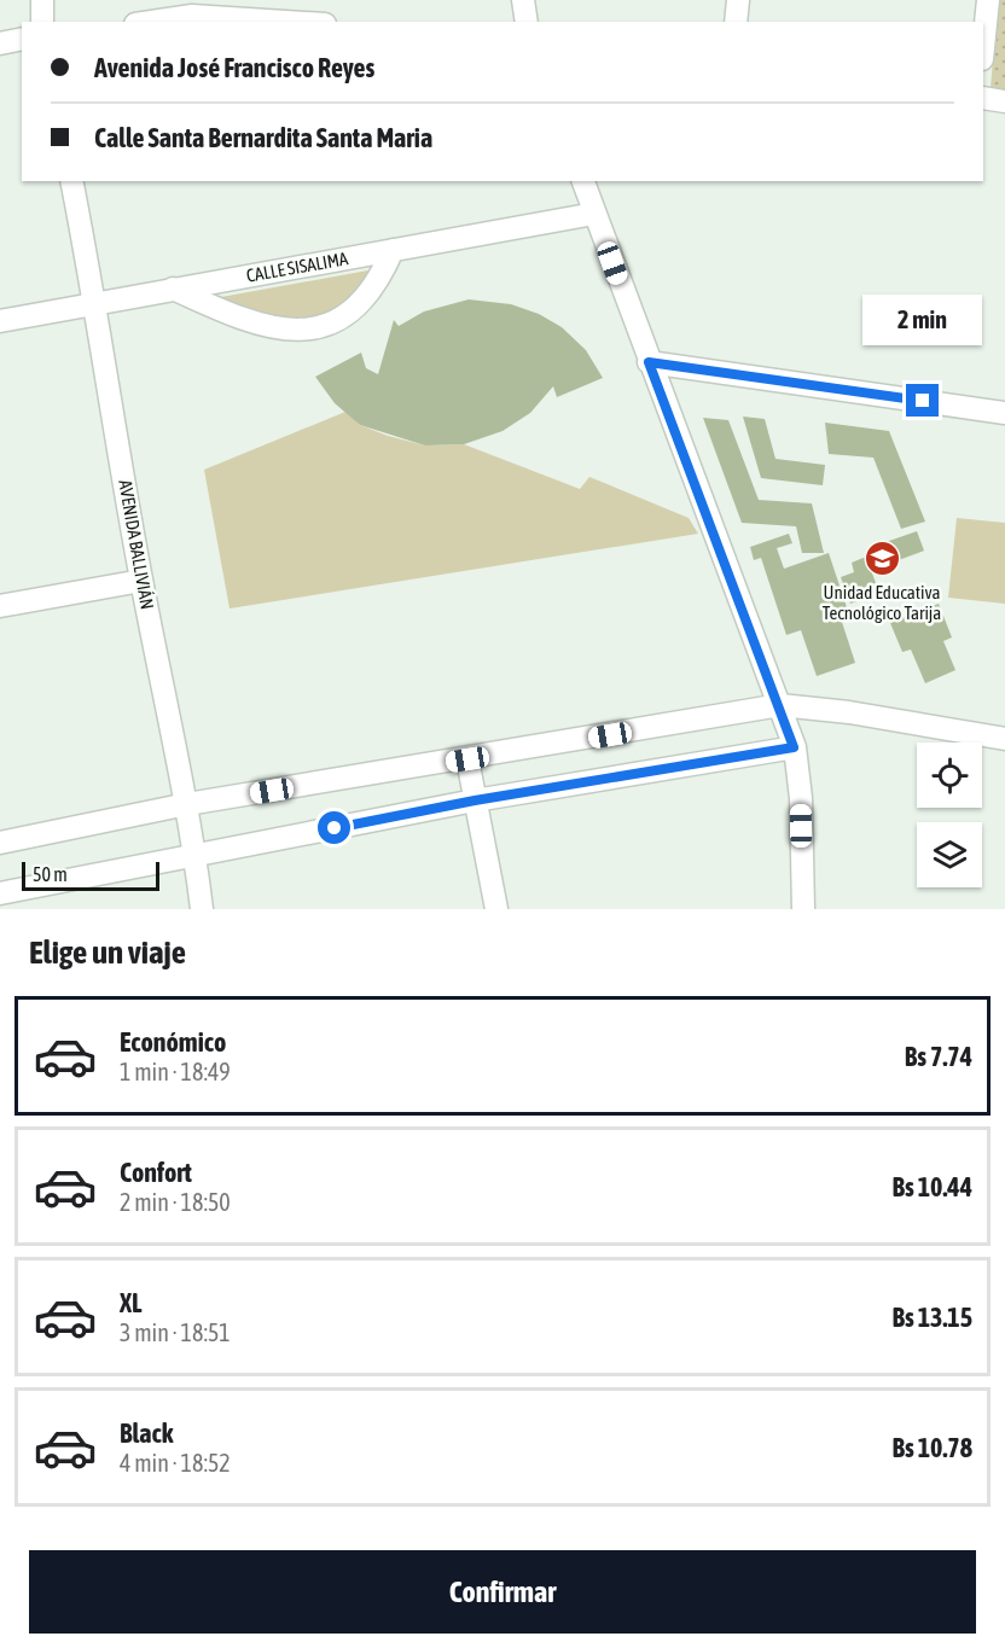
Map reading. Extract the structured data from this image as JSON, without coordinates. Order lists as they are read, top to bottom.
{
  "streets": {
    "street": ["CALLE SISALIMA", "AVENIDA BALLIVIÁN"]
  },
  "crossings": [
    ["CALLE SISALIMA", "AVENIDA BALLIVIÁN"]
  ],
  "places": {
    "school or university": ["Unidad Educativa Tecnológico Tarija"]
  },
  "scale_bar": "50 m",
  "page": {
    "banner": ["Avenida José Francisco Reyes", "Calle Santa Bernardita Santa Maria"],
    "bubble": "2 min",
    "scale": "50 m",
    "heading": "Elige un viaje",
    "list": [
      {
        "name": "Económico",
        "note": "1 min · 18:49",
        "value": "Bs 7.74"
      },
      {
        "name": "Confort",
        "note": "2 min · 18:50",
        "value": "Bs 10.44"
      },
      {
        "name": "XL",
        "note": "3 min · 18:51",
        "value": "Bs 13.15"
      },
      {
        "name": "Black",
        "note": "4 min · 18:52",
        "value": "Bs 10.78"
      }
    ],
    "buttons": "Confirmar"
  }
}
